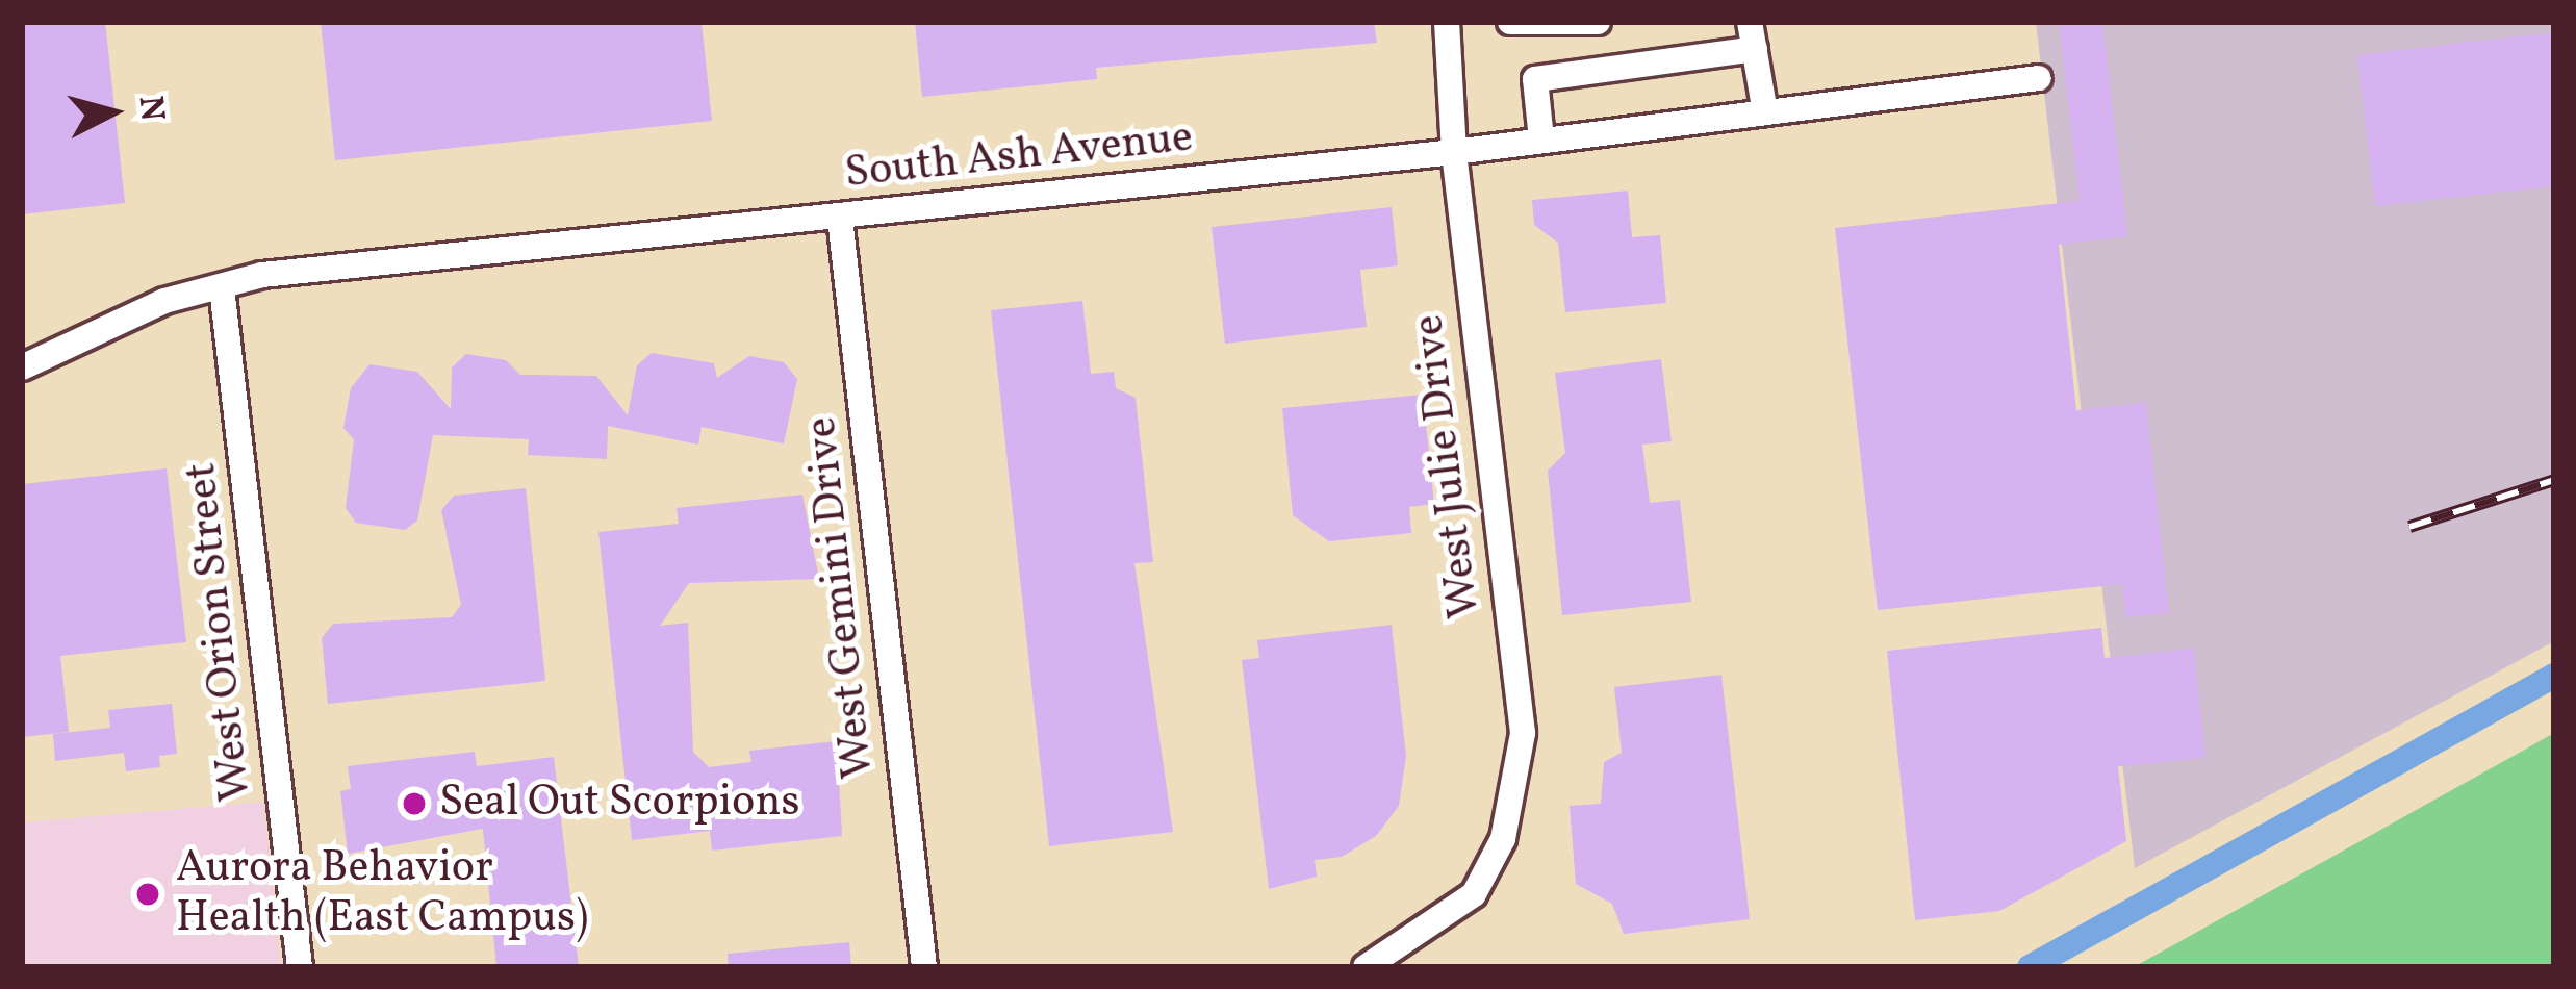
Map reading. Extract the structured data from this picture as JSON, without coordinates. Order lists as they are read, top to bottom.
{
  "streets": {
    "street": [
      "South Ash Avenue",
      "West Julie Drive",
      "West Gemini Drive",
      "West Orion Street"
    ]
  },
  "crossings": [
    ["South Ash Avenue", "West Julie Drive"],
    ["South Ash Avenue", "West Gemini Drive"],
    ["South Ash Avenue", "West Orion Street"]
  ],
  "places": ["Seal Out Scorpions", "Aurora Behavior Health (East Campus)"],
  "north": "right"
}
